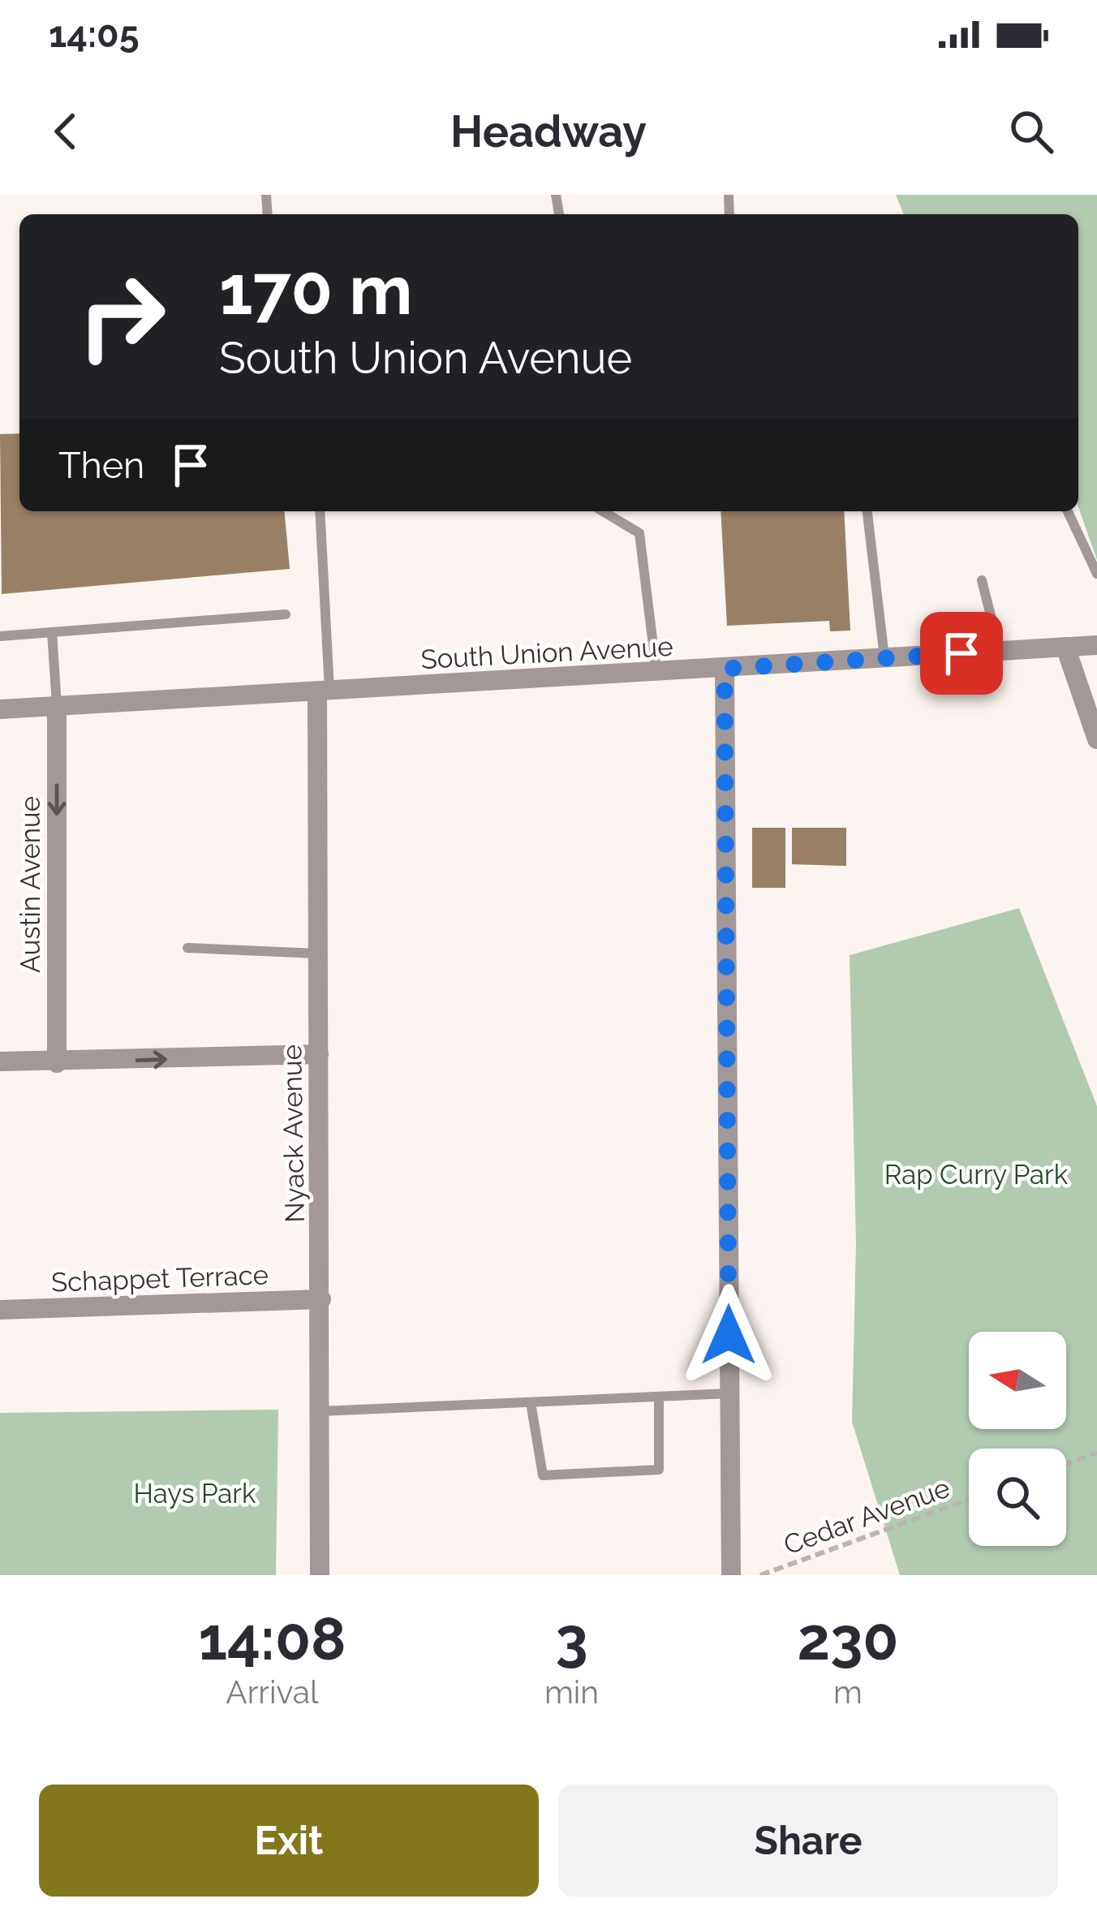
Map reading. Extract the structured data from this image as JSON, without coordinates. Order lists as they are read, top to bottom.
{
  "streets": {
    "street": [
      "South Union Avenue",
      "Austin Avenue",
      "Nyack Avenue",
      "Schappet Terrace"
    ],
    "path": ["Cedar Avenue"]
  },
  "crossings": [
    ["South Union Avenue", "Austin Avenue"],
    ["South Union Avenue", "Nyack Avenue"],
    ["Nyack Avenue", "Schappet Terrace"]
  ],
  "one_way": ["Austin Avenue"],
  "parks": ["Rap Curry Park", "Hays Park"],
  "north": "left",
  "page": {
    "status": "14:05",
    "header": "Headway",
    "turn": ["170 m", "South Union Avenue"],
    "then": "Then",
    "eta": [
      "14:08",
      "Arrival",
      "3",
      "min",
      "230",
      "m"
    ],
    "buttons": ["Exit", "Share"]
  }
}
